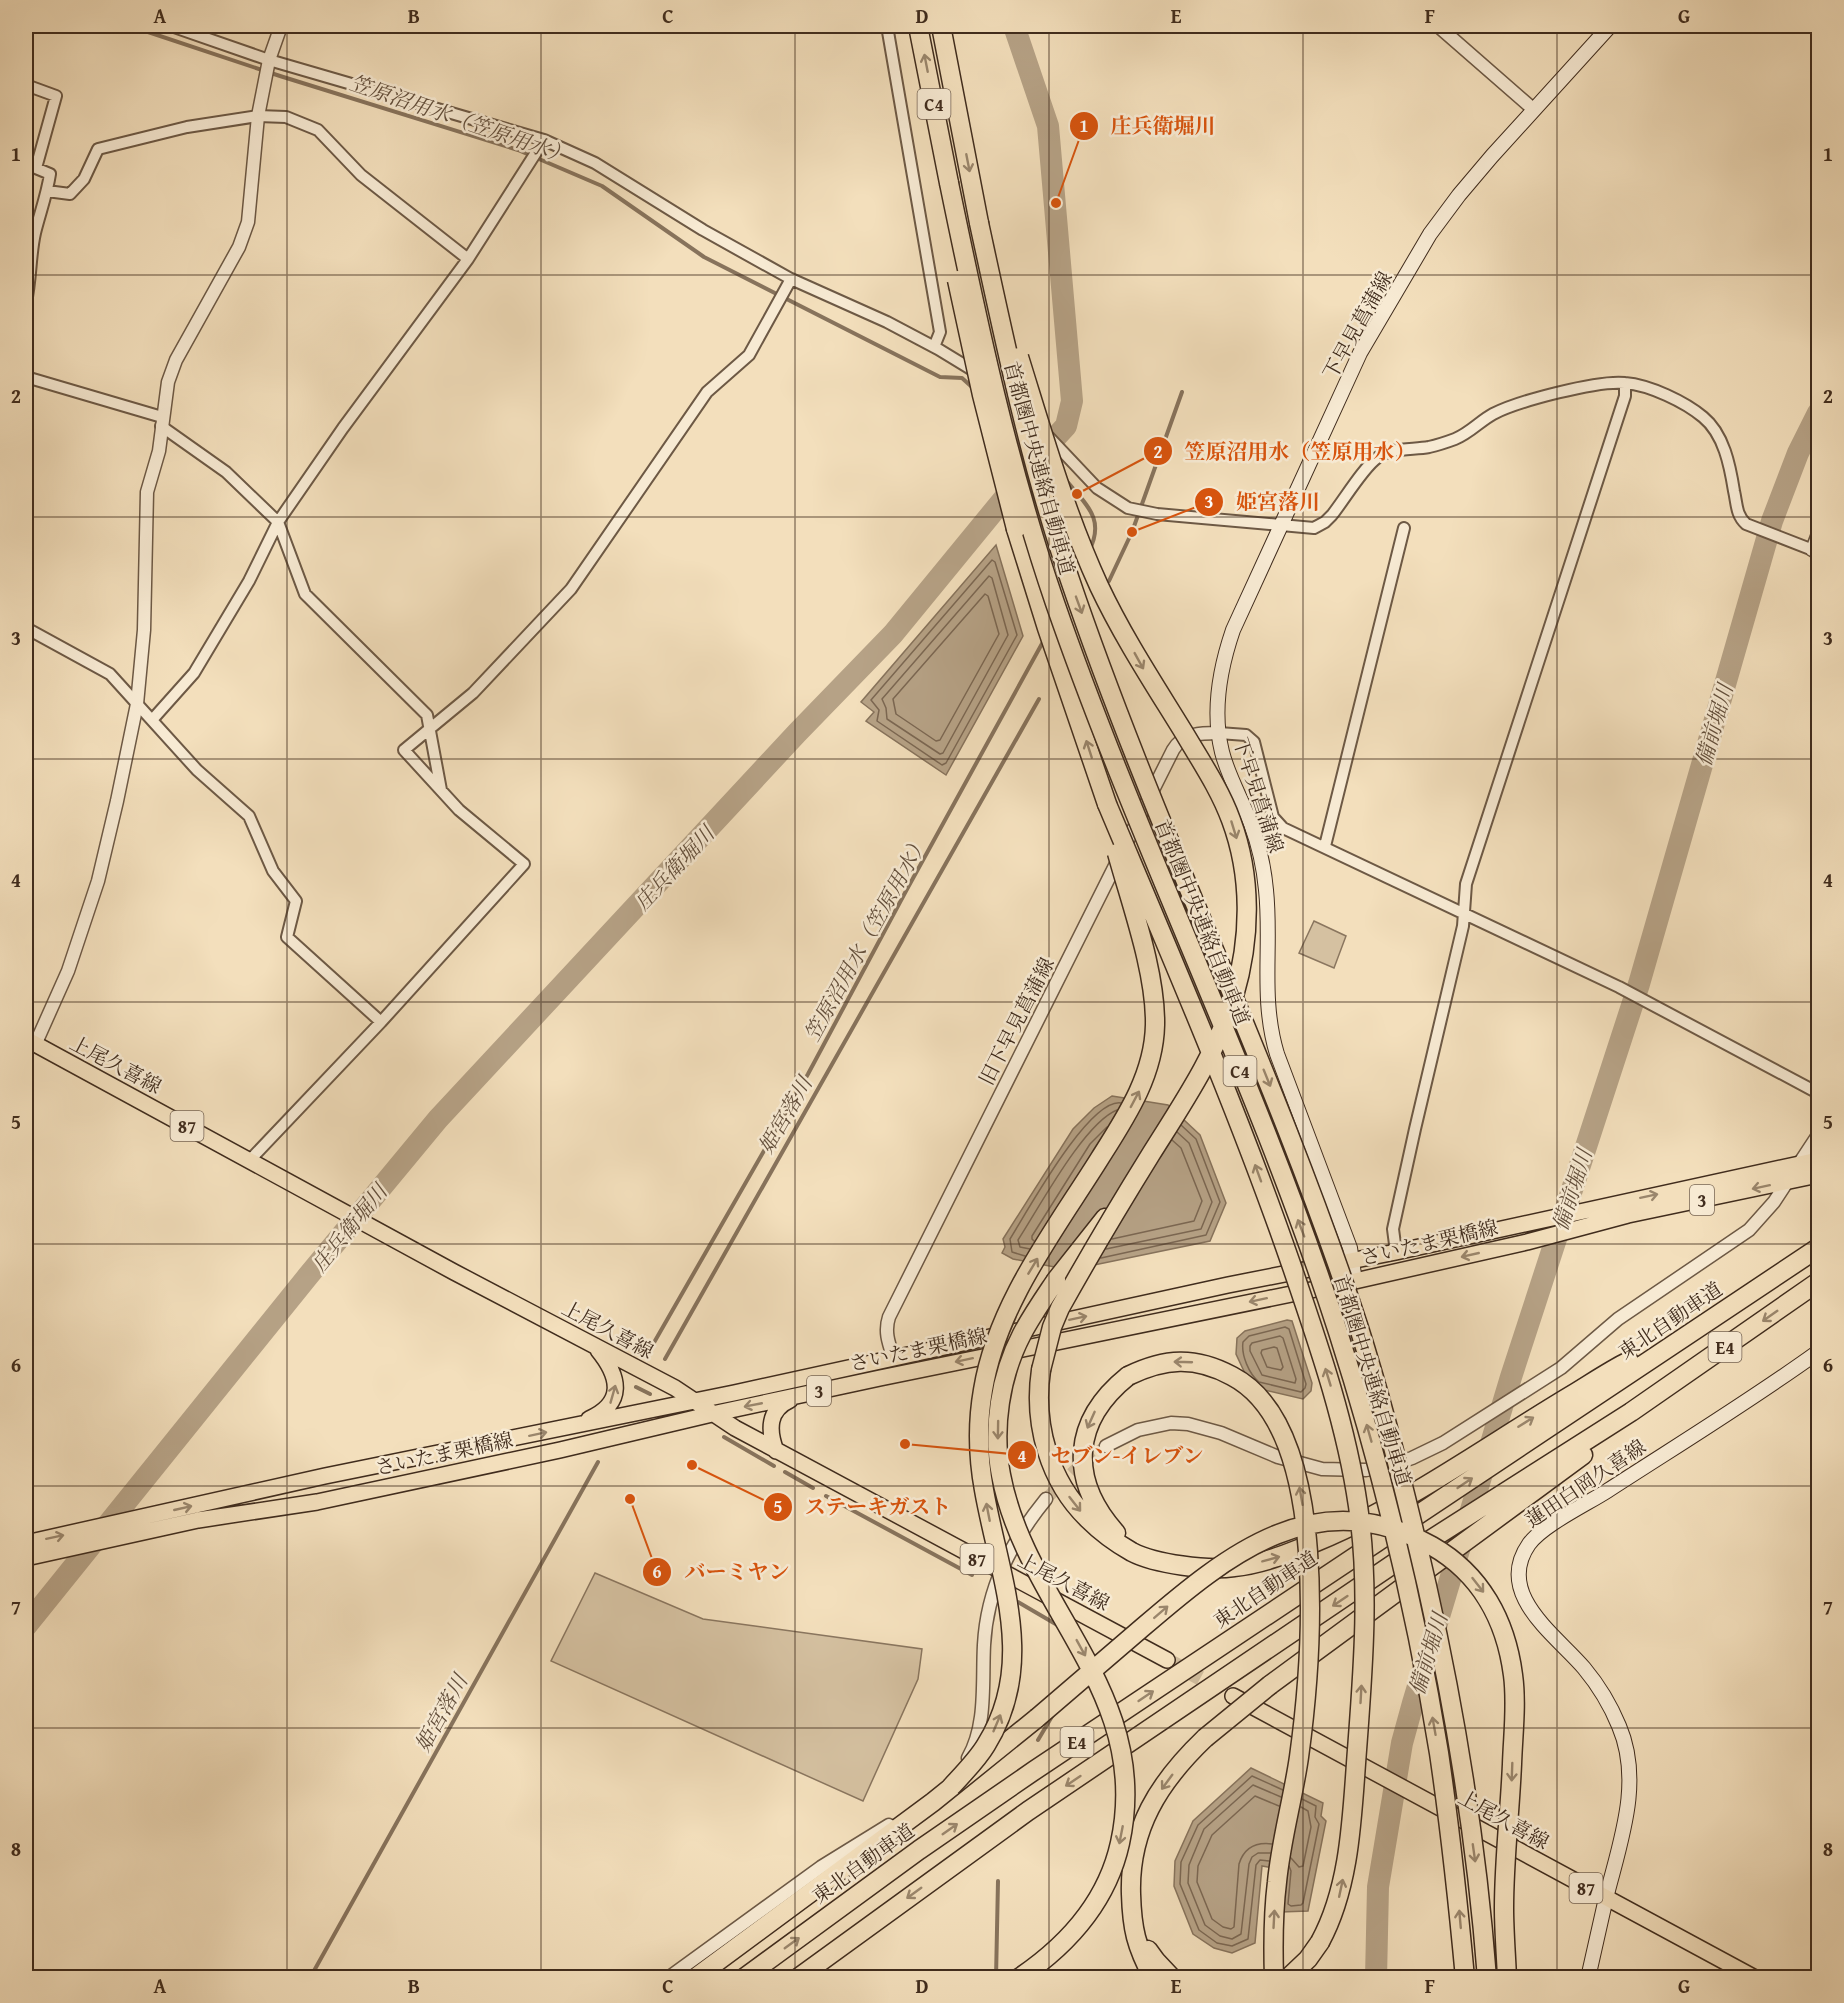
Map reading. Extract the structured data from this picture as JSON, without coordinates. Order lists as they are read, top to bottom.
{
  "streets": {
    "highway": [
      "C4",
      "首都圏中央連絡自動車道",
      "東北自動車道",
      "E4"
    ],
    "main road": [
      "下早見菖蒲線",
      "上尾久喜線",
      "87",
      "3",
      "さいたま栗橋線",
      "蓮田白岡久喜線"
    ],
    "street": ["旧下早見菖蒲線"]
  },
  "crossings": [
    ["下早見菖蒲線", "旧下早見菖蒲線"],
    ["下早見菖蒲線", "さいたま栗橋線"],
    ["旧下早見菖蒲線", "さいたま栗橋線"],
    ["上尾久喜線", "さいたま栗橋線"],
    ["上尾久喜線", "蓮田白岡久喜線"]
  ],
  "water": [
    "笠原沼用水（笠原用水）",
    "備前堀川",
    "庄兵衛堀川",
    "姫宮落川"
  ],
  "places": [
    "庄兵衛堀川",
    "笠原沼用水（笠原用水）",
    "姫宮落川",
    "セブン-イレブン",
    "ステーキガスト",
    "バーミヤン"
  ],
  "grid": {
    "columns": [
      "A",
      "B",
      "C",
      "D",
      "E",
      "F",
      "G"
    ],
    "rows": [
      "1",
      "2",
      "3",
      "4",
      "5",
      "6",
      "7",
      "8"
    ]
  }
}
